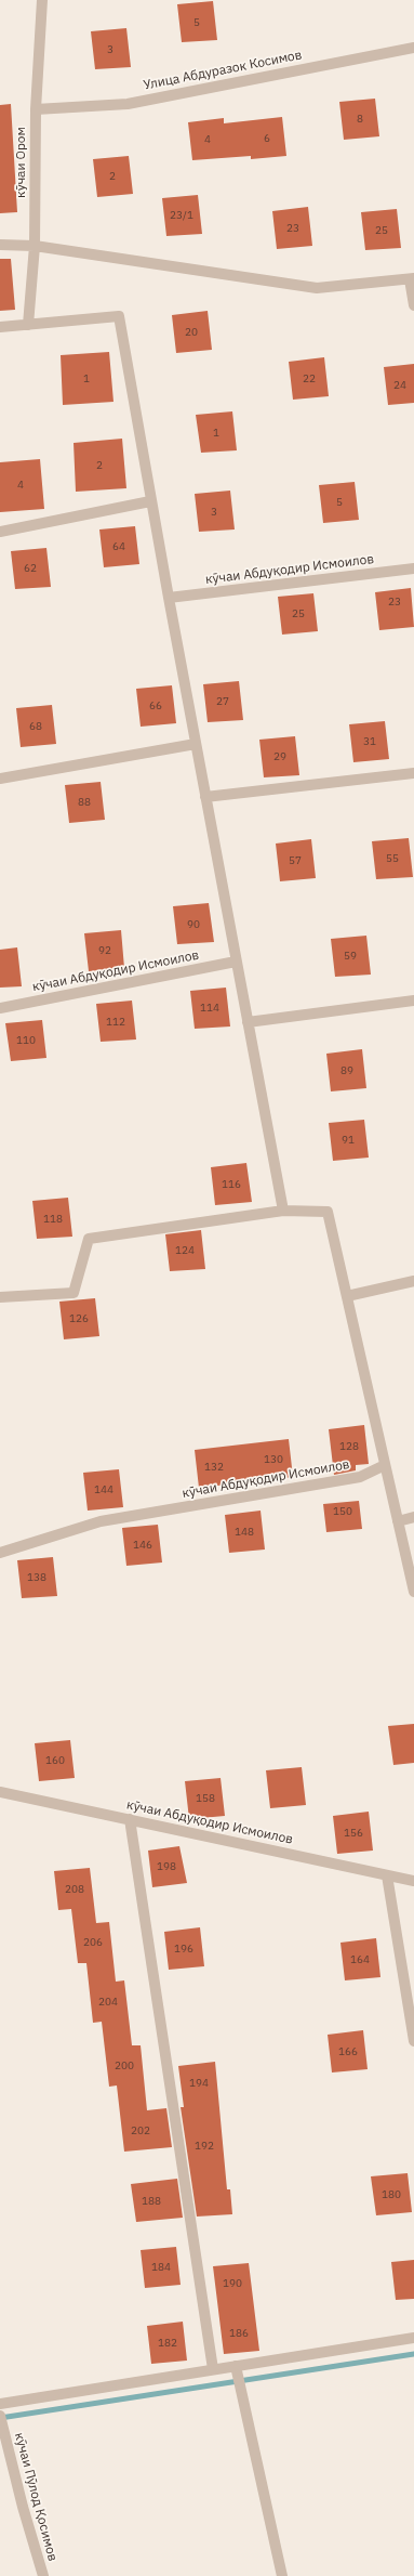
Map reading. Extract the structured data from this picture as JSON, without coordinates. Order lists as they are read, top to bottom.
{
  "streets": {
    "street": [
      "Улица Абдуразок Косимов",
      "кӯчаи Ором",
      "кӯчаи Абдуқодир Исмоилов",
      "кӯчаи Пӯлод Қосимов"
    ]
  },
  "crossings": [
    ["Улица Абдуразок Косимов", "кӯчаи Ором"]
  ],
  "house_numbers": [
    "5",
    "3",
    "8",
    "6",
    "4",
    "2",
    "23/1",
    "23",
    "25",
    "20",
    "1",
    "22",
    "24",
    "1",
    "2",
    "4",
    "5",
    "3",
    "64",
    "62",
    "23",
    "25",
    "27",
    "66",
    "68",
    "31",
    "29",
    "88",
    "55",
    "57",
    "90",
    "92",
    "59",
    "114",
    "112",
    "110",
    "89",
    "91",
    "116",
    "118",
    "124",
    "126",
    "128",
    "130",
    "132",
    "144",
    "150",
    "148",
    "146",
    "138",
    "160",
    "158",
    "156",
    "198",
    "208",
    "206",
    "196",
    "164",
    "204",
    "166",
    "200",
    "194",
    "202",
    "192",
    "180",
    "188",
    "184",
    "190",
    "186",
    "182"
  ]
}
